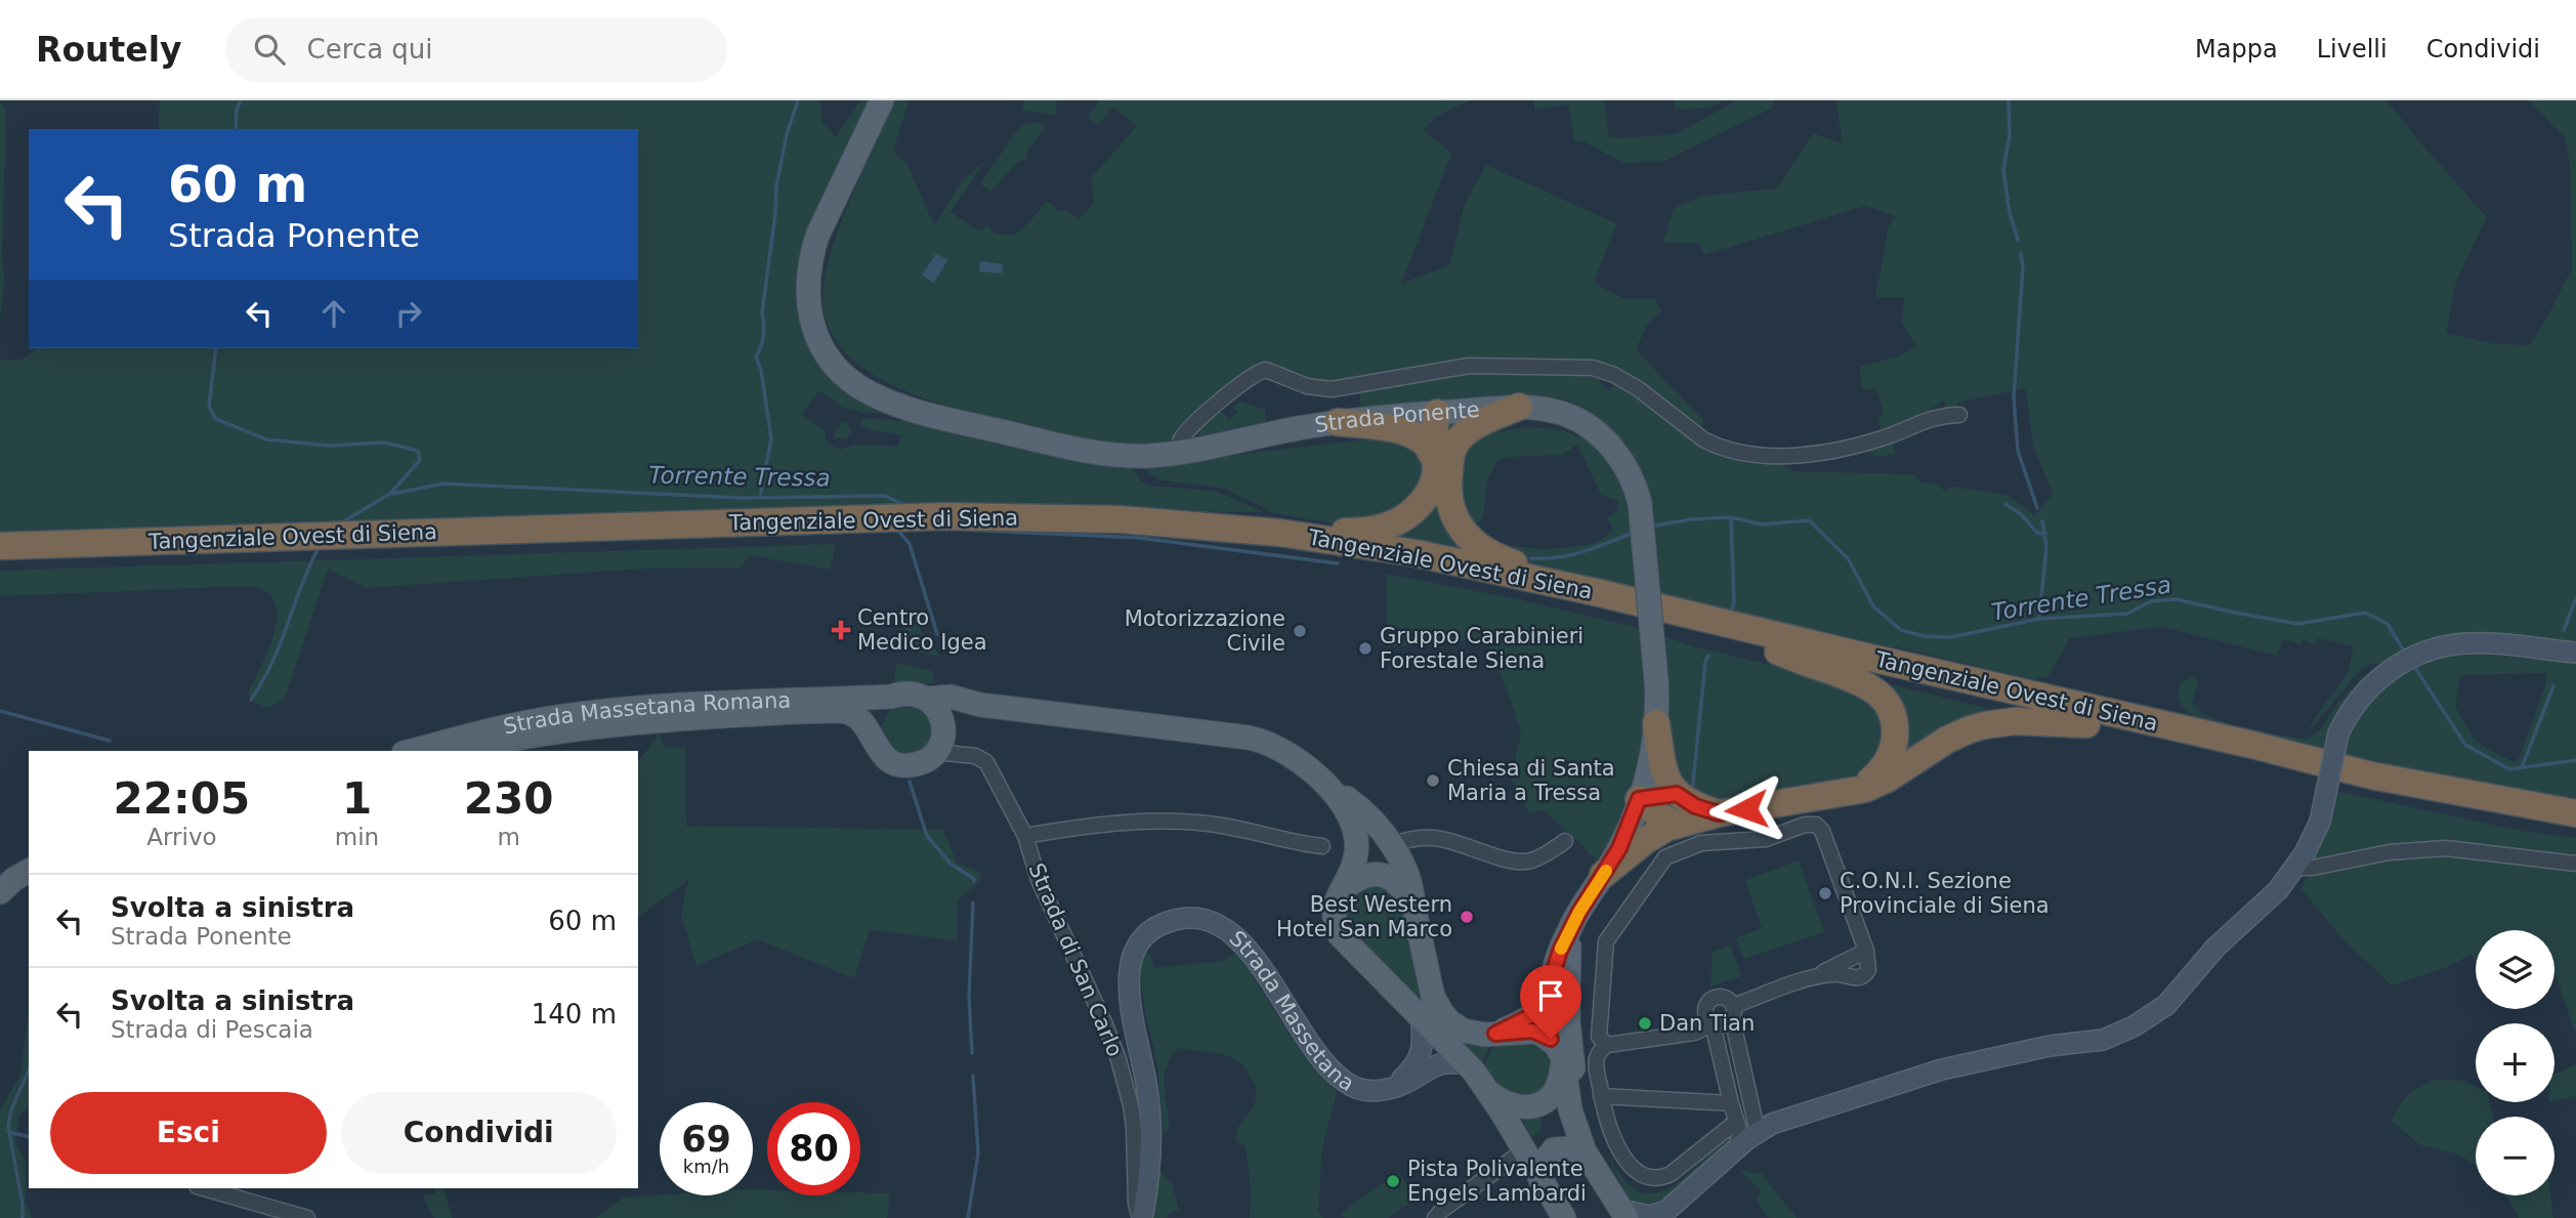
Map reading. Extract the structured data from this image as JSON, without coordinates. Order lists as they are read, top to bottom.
{
  "streets": {
    "highway": ["Tangenziale Ovest di Siena"],
    "main road": ["Strada Ponente", "Strada Massetana Romana"],
    "street": ["Strada di San Carlo", "Strada Massetana"]
  },
  "crossings": [
    ["Strada Massetana Romana", "Strada di San Carlo"],
    ["Strada di San Carlo", "Strada Massetana"]
  ],
  "water": ["Torrente Tressa"],
  "places": {
    "health": ["Centro Medico Igea"],
    "other": [
      "Motorizzazione Civile",
      "Gruppo Carabinieri Forestale Siena",
      "Chiesa di Santa Maria a Tressa",
      "C.O.N.I. Sezione Provinciale di Siena",
      "Best Western Hotel San Marco",
      "Dan Tian",
      "Pista Polivalente Engels Lambardi"
    ]
  },
  "page": {
    "header": "Routely",
    "search": "Cerca qui",
    "nav": ["Mappa", "Livelli", "Condividi"],
    "turn": ["60 m", "Strada Ponente"],
    "eta": [
      "22:05",
      "Arrivo",
      "1",
      "min",
      "230",
      "m"
    ],
    "list": [
      {
        "name": "Svolta a sinistra",
        "note": "Strada Ponente",
        "value": "60 m"
      },
      {
        "name": "Svolta a sinistra",
        "note": "Strada di Pescaia",
        "value": "140 m"
      }
    ],
    "map_buttons": ["+", "−"],
    "buttons": ["Esci", "Condividi"],
    "speed": "69 km/h",
    "limit": "80"
  }
}
